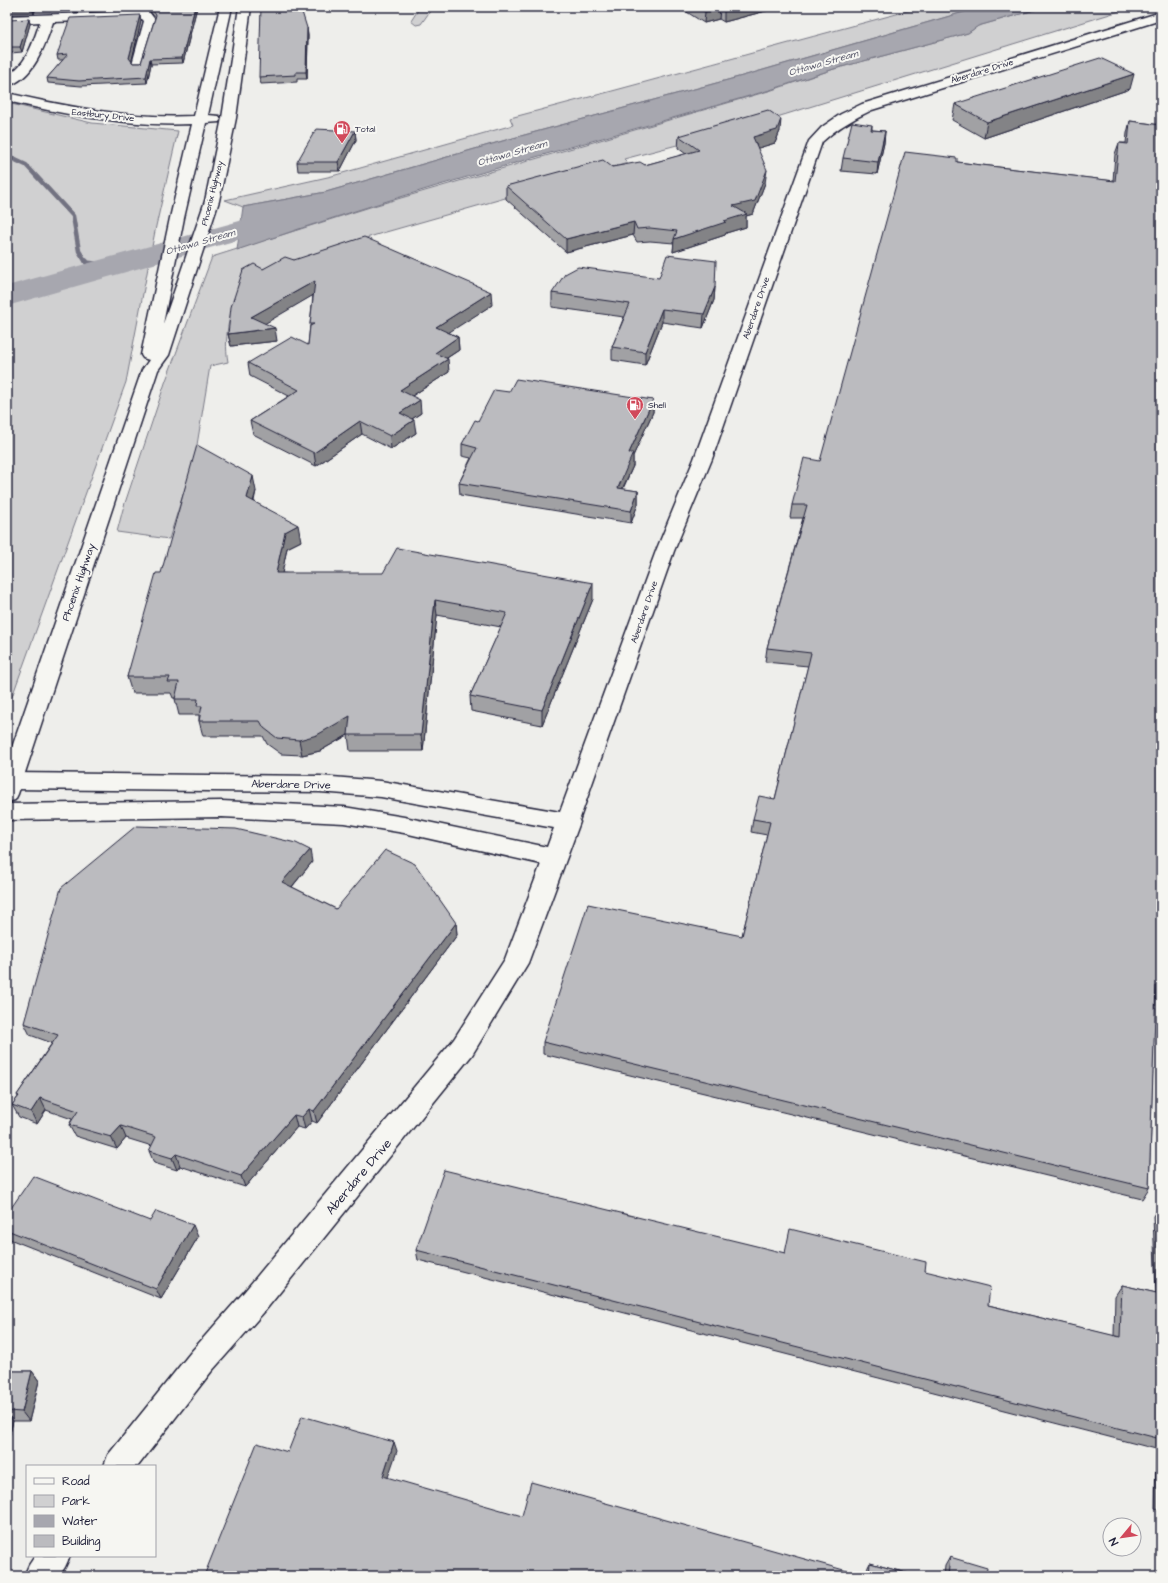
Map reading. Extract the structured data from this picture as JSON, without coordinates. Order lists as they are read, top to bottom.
{
  "streets": {
    "street": ["Aberdare Drive", "Eastbury Drive", "Phoenix Highway"]
  },
  "crossings": [
    ["Aberdare Drive", "Phoenix Highway"],
    ["Eastbury Drive", "Phoenix Highway"]
  ],
  "water": ["Ottawa Stream"],
  "places": {
    "fuel station": ["Total", "Shell"]
  },
  "legend": [
    "Road",
    "Park",
    "Water",
    "Building"
  ],
  "north": "bottom left"
}
